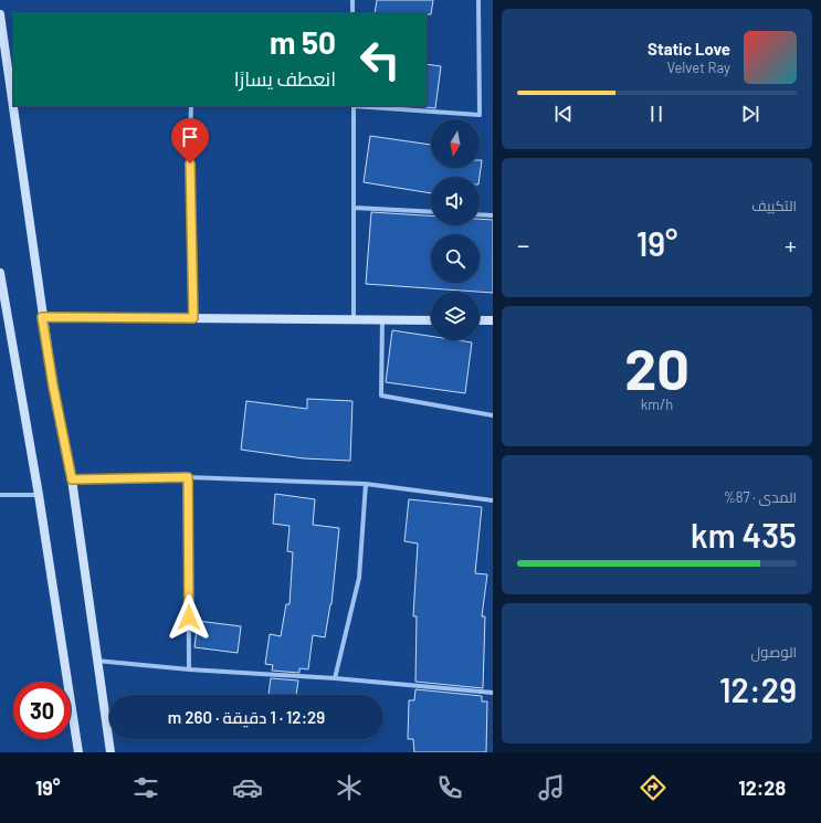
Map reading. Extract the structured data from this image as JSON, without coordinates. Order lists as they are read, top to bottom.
{
  "north": "bottom",
  "page": {
    "turn": ["50 m", "انعطف يسارًا"],
    "song": ["Static Love", "Velvet Ray"],
    "tile": [
      "التكييف",
      ["20", "km/h"],
      ["المدى · 87%", "435 km"],
      ["الوصول", "12:29"]
    ],
    "heat": ["−", "19°", "+"],
    "limit": "30",
    "trip": "12:29 · 1 دقيقة · 260 m",
    "tabs": ["12:28", "19°"]
  }
}
